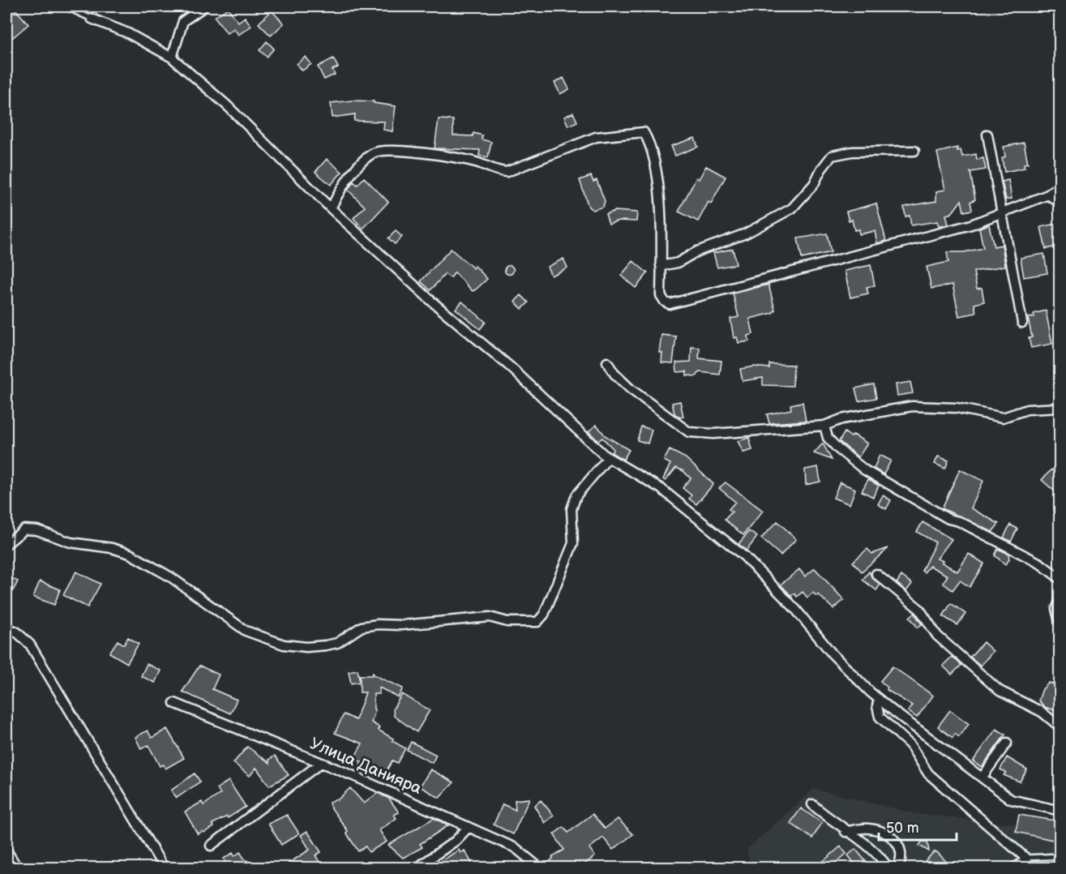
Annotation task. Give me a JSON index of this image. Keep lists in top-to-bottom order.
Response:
{
  "streets": {
    "street": ["Улица Данияра"]
  },
  "scale_bar": "50 m"
}
